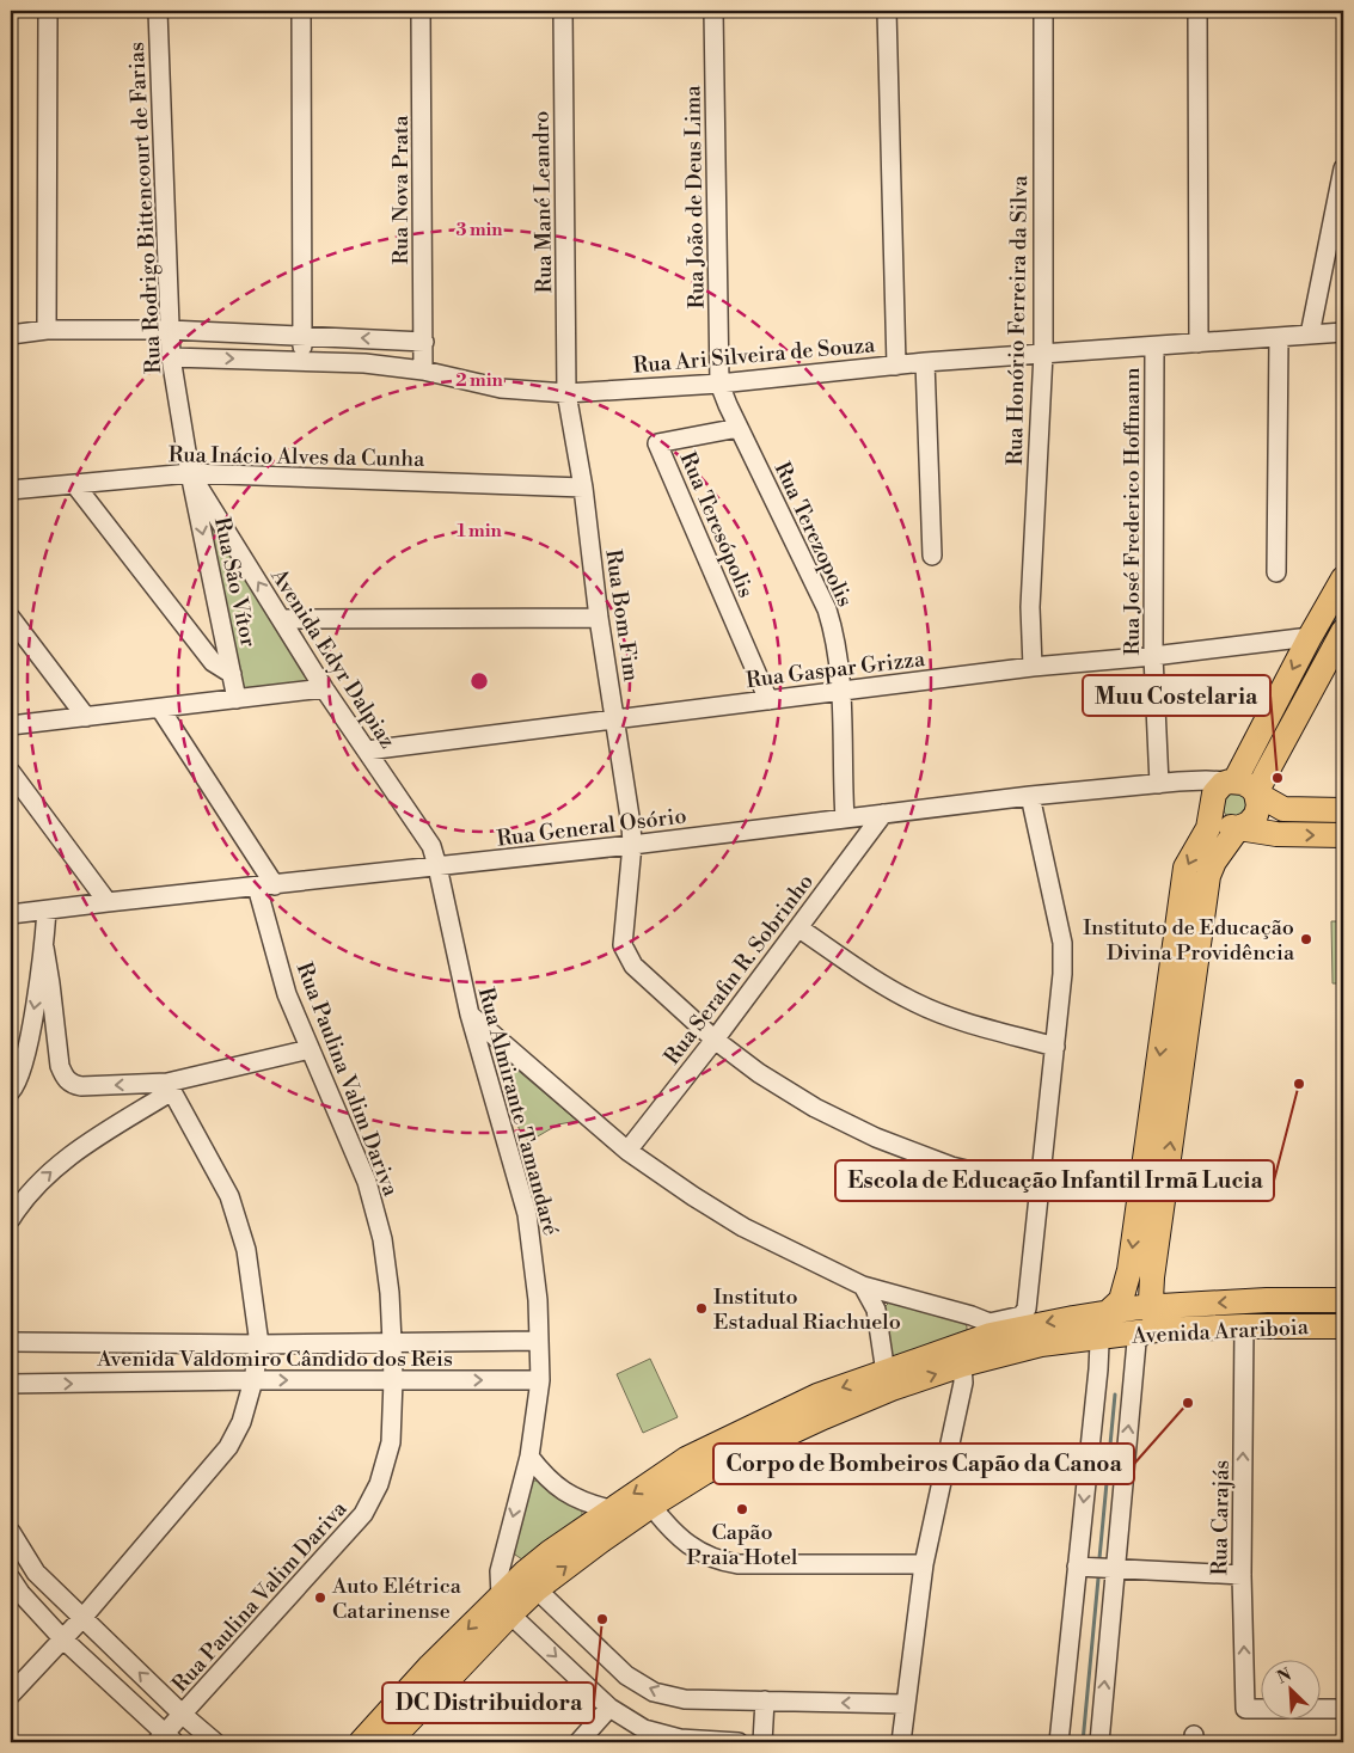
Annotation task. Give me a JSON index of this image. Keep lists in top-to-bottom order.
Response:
{
  "streets": {
    "main road": ["Avenida Arariboia"],
    "street": [
      "Rua Nova Prata",
      "Rua João de Deus Lima",
      "Rua Mané Leandro",
      "Rua Rodrigo Bittencourt de Farias",
      "Rua Honório Ferreira da Silva",
      "Rua Ari Silveira de Souza",
      "Rua Inácio Alves da Cunha",
      "Rua José Frederico Hoffmann",
      "Rua Teresópolis",
      "Rua Terezopolis",
      "Rua São Vítor",
      "Rua Bom Fim",
      "Avenida Edyr Dalpiaz",
      "Rua Gaspar Grizza",
      "Rua General Osório",
      "Rua Serafin R. Sobrinho",
      "Rua Paulina Valim Dariva",
      "Rua Almirante Tamandaré",
      "Avenida Valdomiro Cândido dos Reis",
      "Rua Carajás"
    ]
  },
  "crossings": [
    ["Rua Nova Prata", "Rua Ari Silveira de Souza"],
    ["Rua João de Deus Lima", "Rua Ari Silveira de Souza"],
    ["Rua João de Deus Lima", "Rua Terezopolis"],
    ["Rua Mané Leandro", "Rua Ari Silveira de Souza"],
    ["Rua Mané Leandro", "Rua Bom Fim"],
    ["Rua Rodrigo Bittencourt de Farias", "Rua Ari Silveira de Souza"],
    ["Rua Rodrigo Bittencourt de Farias", "Rua Inácio Alves da Cunha"],
    ["Rua Rodrigo Bittencourt de Farias", "Rua São Vítor"],
    ["Rua Rodrigo Bittencourt de Farias", "Avenida Edyr Dalpiaz"],
    ["Rua Honório Ferreira da Silva", "Rua Ari Silveira de Souza"],
    ["Rua Honório Ferreira da Silva", "Rua Gaspar Grizza"],
    ["Rua Ari Silveira de Souza", "Rua José Frederico Hoffmann"],
    ["Rua Ari Silveira de Souza", "Rua Terezopolis"],
    ["Rua Ari Silveira de Souza", "Rua Bom Fim"],
    ["Rua Inácio Alves da Cunha", "Rua São Vítor"],
    ["Rua Inácio Alves da Cunha", "Rua Bom Fim"],
    ["Rua Inácio Alves da Cunha", "Avenida Edyr Dalpiaz"],
    ["Rua José Frederico Hoffmann", "Rua Gaspar Grizza"],
    ["Rua José Frederico Hoffmann", "Rua General Osório"],
    ["Rua Teresópolis", "Rua Terezopolis"],
    ["Rua Teresópolis", "Rua Gaspar Grizza"],
    ["Rua Terezopolis", "Rua Gaspar Grizza"],
    ["Rua Terezopolis", "Rua General Osório"],
    ["Rua São Vítor", "Avenida Edyr Dalpiaz"],
    ["Rua Bom Fim", "Rua Gaspar Grizza"],
    ["Rua Bom Fim", "Rua General Osório"],
    ["Rua Bom Fim", "Rua Serafin R. Sobrinho"],
    ["Avenida Edyr Dalpiaz", "Rua Gaspar Grizza"],
    ["Avenida Edyr Dalpiaz", "Rua General Osório"],
    ["Avenida Edyr Dalpiaz", "Rua Almirante Tamandaré"],
    ["Rua General Osório", "Rua Serafin R. Sobrinho"],
    ["Rua General Osório", "Rua Paulina Valim Dariva"],
    ["Rua General Osório", "Rua Almirante Tamandaré"],
    ["Rua Paulina Valim Dariva", "Avenida Valdomiro Cândido dos Reis"],
    ["Rua Almirante Tamandaré", "Avenida Arariboia"],
    ["Rua Almirante Tamandaré", "Avenida Valdomiro Cândido dos Reis"],
    ["Avenida Arariboia", "Rua Carajás"]
  ],
  "one_way": ["Rua São Vítor"],
  "places": [
    "Muu Costelaria",
    "Instituto de Educação Divina Providência",
    "Escola de Educação Infantil Irmã Lucia",
    "Instituto Estadual Riachuelo",
    "Corpo de Bombeiros Capão da Canoa",
    "Capão Praia Hotel",
    "Auto Elétrica Catarinense",
    "DC Distribuidora"
  ],
  "north": "top left",
  "rings": ["3 min", "2 min", "1 min"]
}
